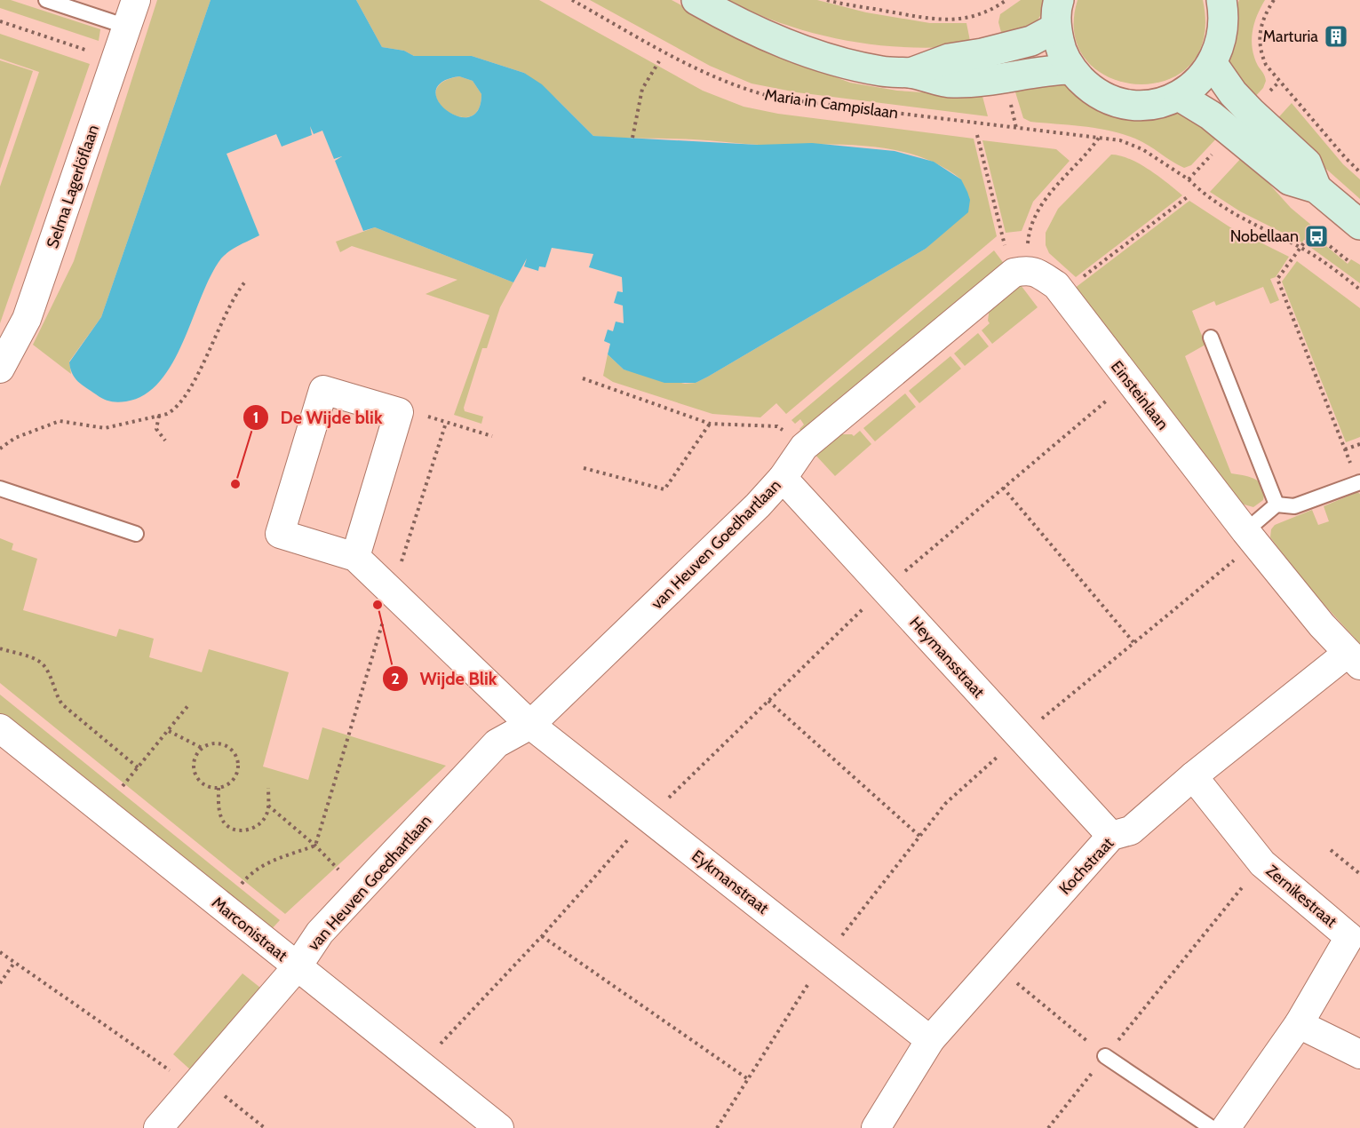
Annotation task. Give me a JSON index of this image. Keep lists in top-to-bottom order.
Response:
{
  "streets": {
    "street": [
      "Selma Lagerlöflaan",
      "Einsteinlaan",
      "van Heuven Goedhartlaan",
      "Heymansstraat",
      "Kochstraat",
      "Eykmanstraat",
      "Zernikestraat",
      "Marconistraat"
    ],
    "path": ["Maria in Campislaan"]
  },
  "crossings": [
    ["Einsteinlaan", "van Heuven Goedhartlaan"],
    ["Einsteinlaan", "Kochstraat"],
    ["van Heuven Goedhartlaan", "Heymansstraat"],
    ["van Heuven Goedhartlaan", "Eykmanstraat"],
    ["van Heuven Goedhartlaan", "Marconistraat"],
    ["Heymansstraat", "Kochstraat"],
    ["Kochstraat", "Eykmanstraat"],
    ["Kochstraat", "Zernikestraat"]
  ],
  "places": {
    "building": ["Marturia"],
    "bus stop": ["Nobellaan"],
    "other": ["De Wijde blik", "Wijde Blik"]
  }
}
